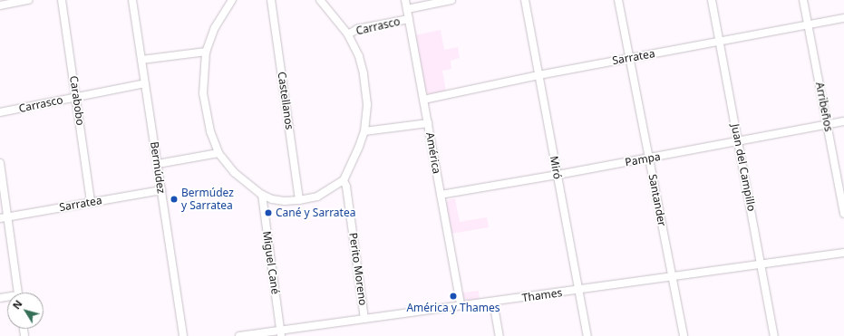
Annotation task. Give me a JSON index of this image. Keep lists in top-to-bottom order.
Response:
{
  "streets": {
    "street": [
      "Carrasco",
      "Sarratea",
      "Carabobo",
      "Castellanos",
      "Arribeños",
      "América",
      "Pampa",
      "Bermúdez",
      "Miró",
      "Juan del Campillo",
      "Santander",
      "Miguel Cané",
      "Perito Moreno",
      "Thames"
    ]
  },
  "crossings": [
    ["Carrasco", "Carabobo"],
    ["Carrasco", "América"],
    ["Carrasco", "Bermúdez"],
    ["Sarratea", "Carabobo"],
    ["Sarratea", "Arribeños"],
    ["Sarratea", "América"],
    ["Sarratea", "Bermúdez"],
    ["Sarratea", "Miró"],
    ["Sarratea", "Juan del Campillo"],
    ["Sarratea", "Santander"],
    ["Arribeños", "Pampa"],
    ["América", "Pampa"],
    ["América", "Thames"],
    ["Pampa", "Miró"],
    ["Pampa", "Juan del Campillo"],
    ["Pampa", "Santander"],
    ["Miró", "Thames"],
    ["Juan del Campillo", "Thames"],
    ["Santander", "Thames"],
    ["Miguel Cané", "Thames"],
    ["Perito Moreno", "Thames"]
  ],
  "places": ["Bermúdez y Sarratea", "Cané y Sarratea", "América y Thames"],
  "north": "top left"
}
